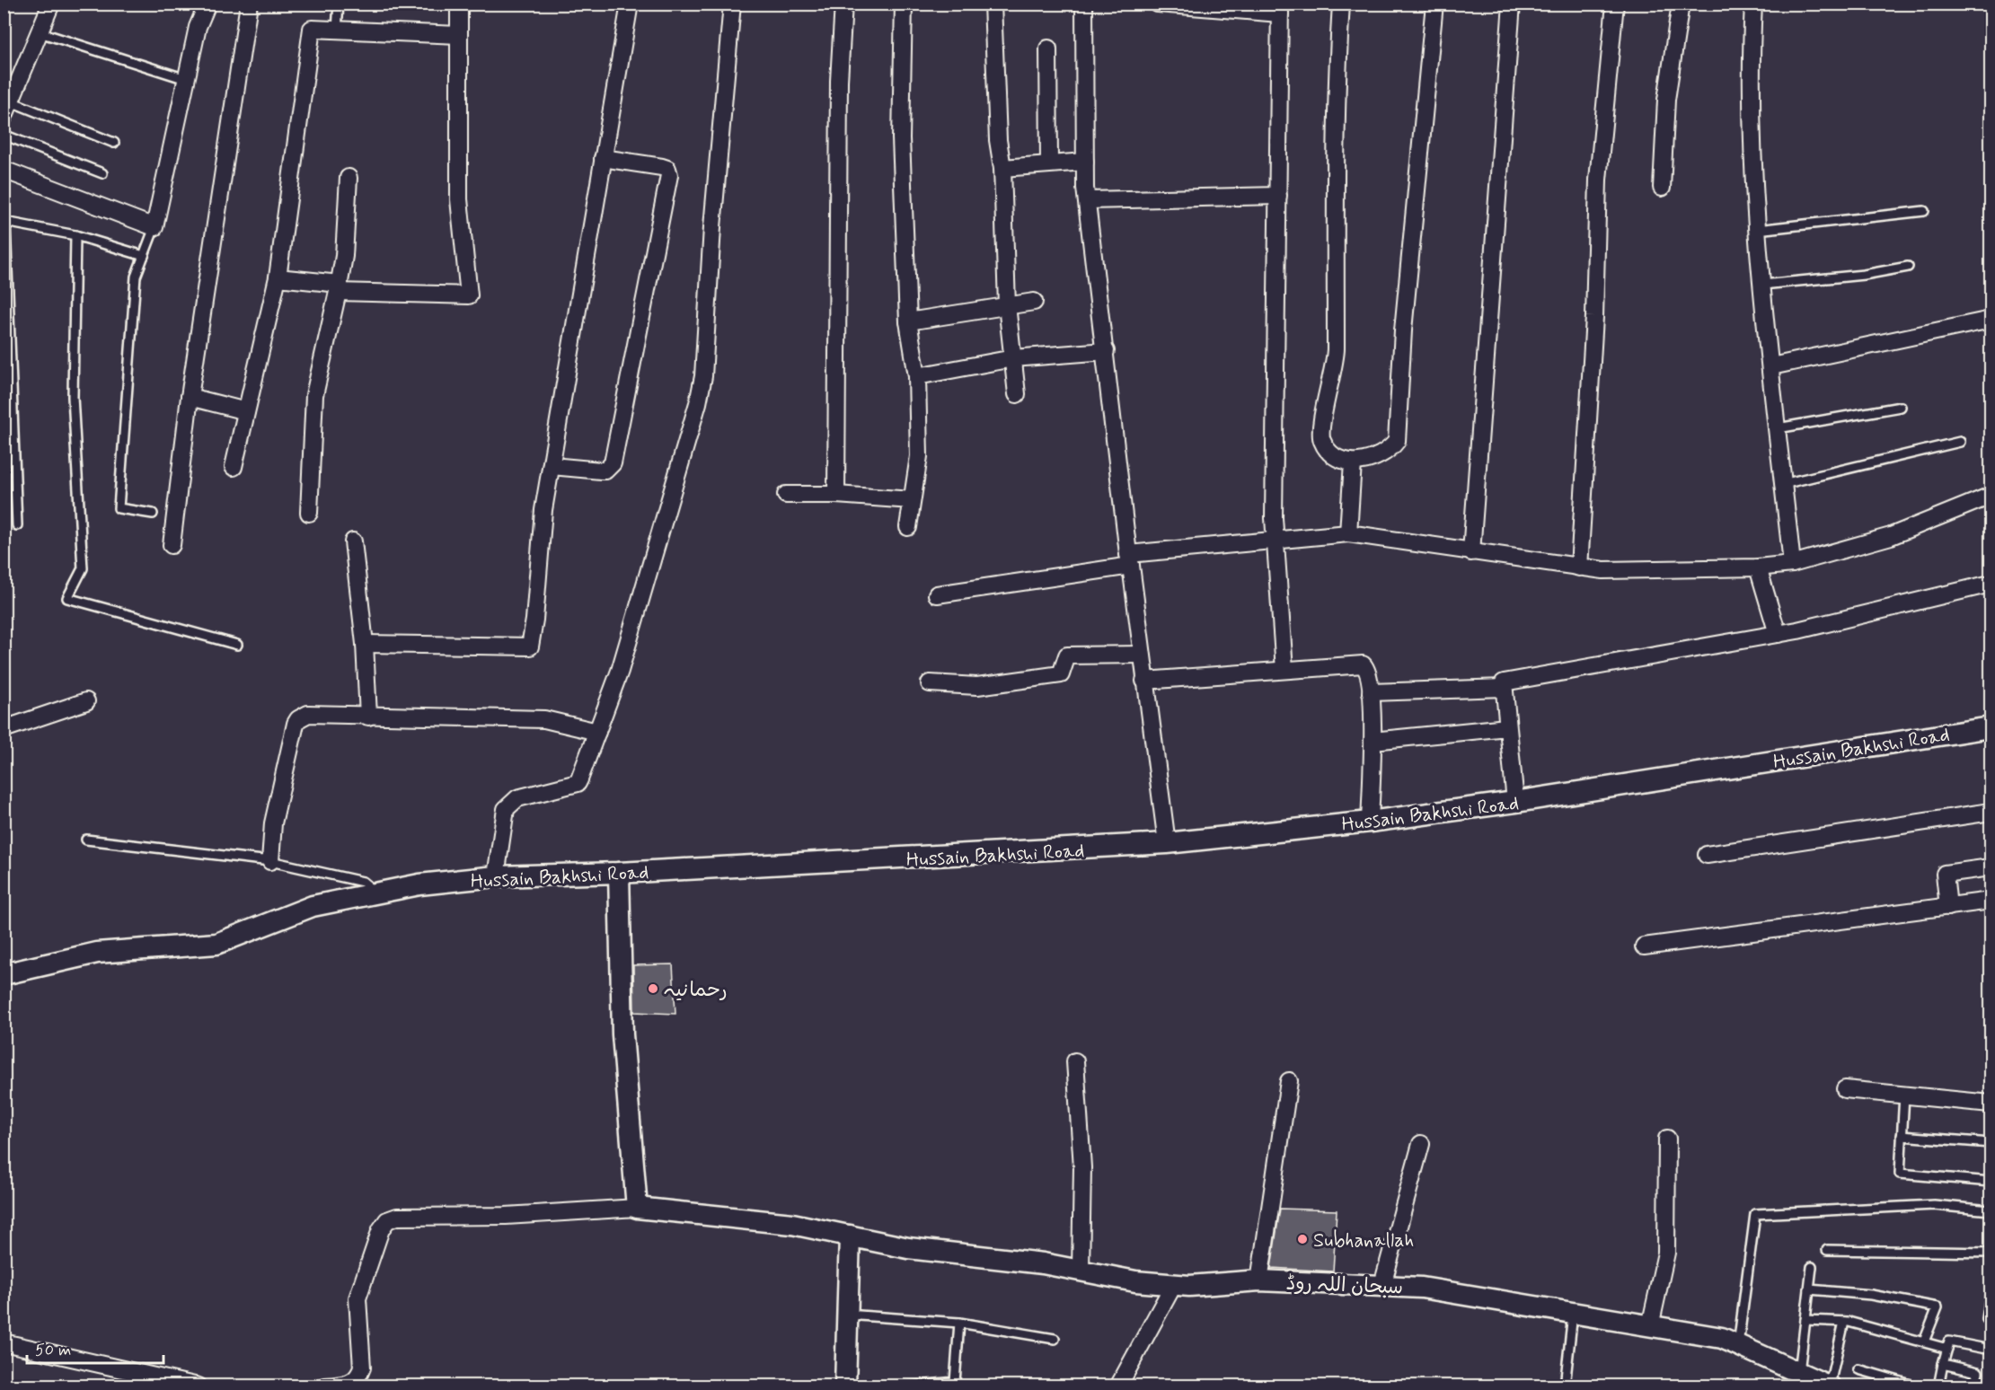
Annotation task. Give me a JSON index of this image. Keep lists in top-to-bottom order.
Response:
{
  "streets": {
    "street": ["Hussain Bakhshi Road", "سبحان اللہ روڈ"]
  },
  "places": ["رحمانیہ", "Subhanallah"],
  "scale_bar": "50 m"
}
